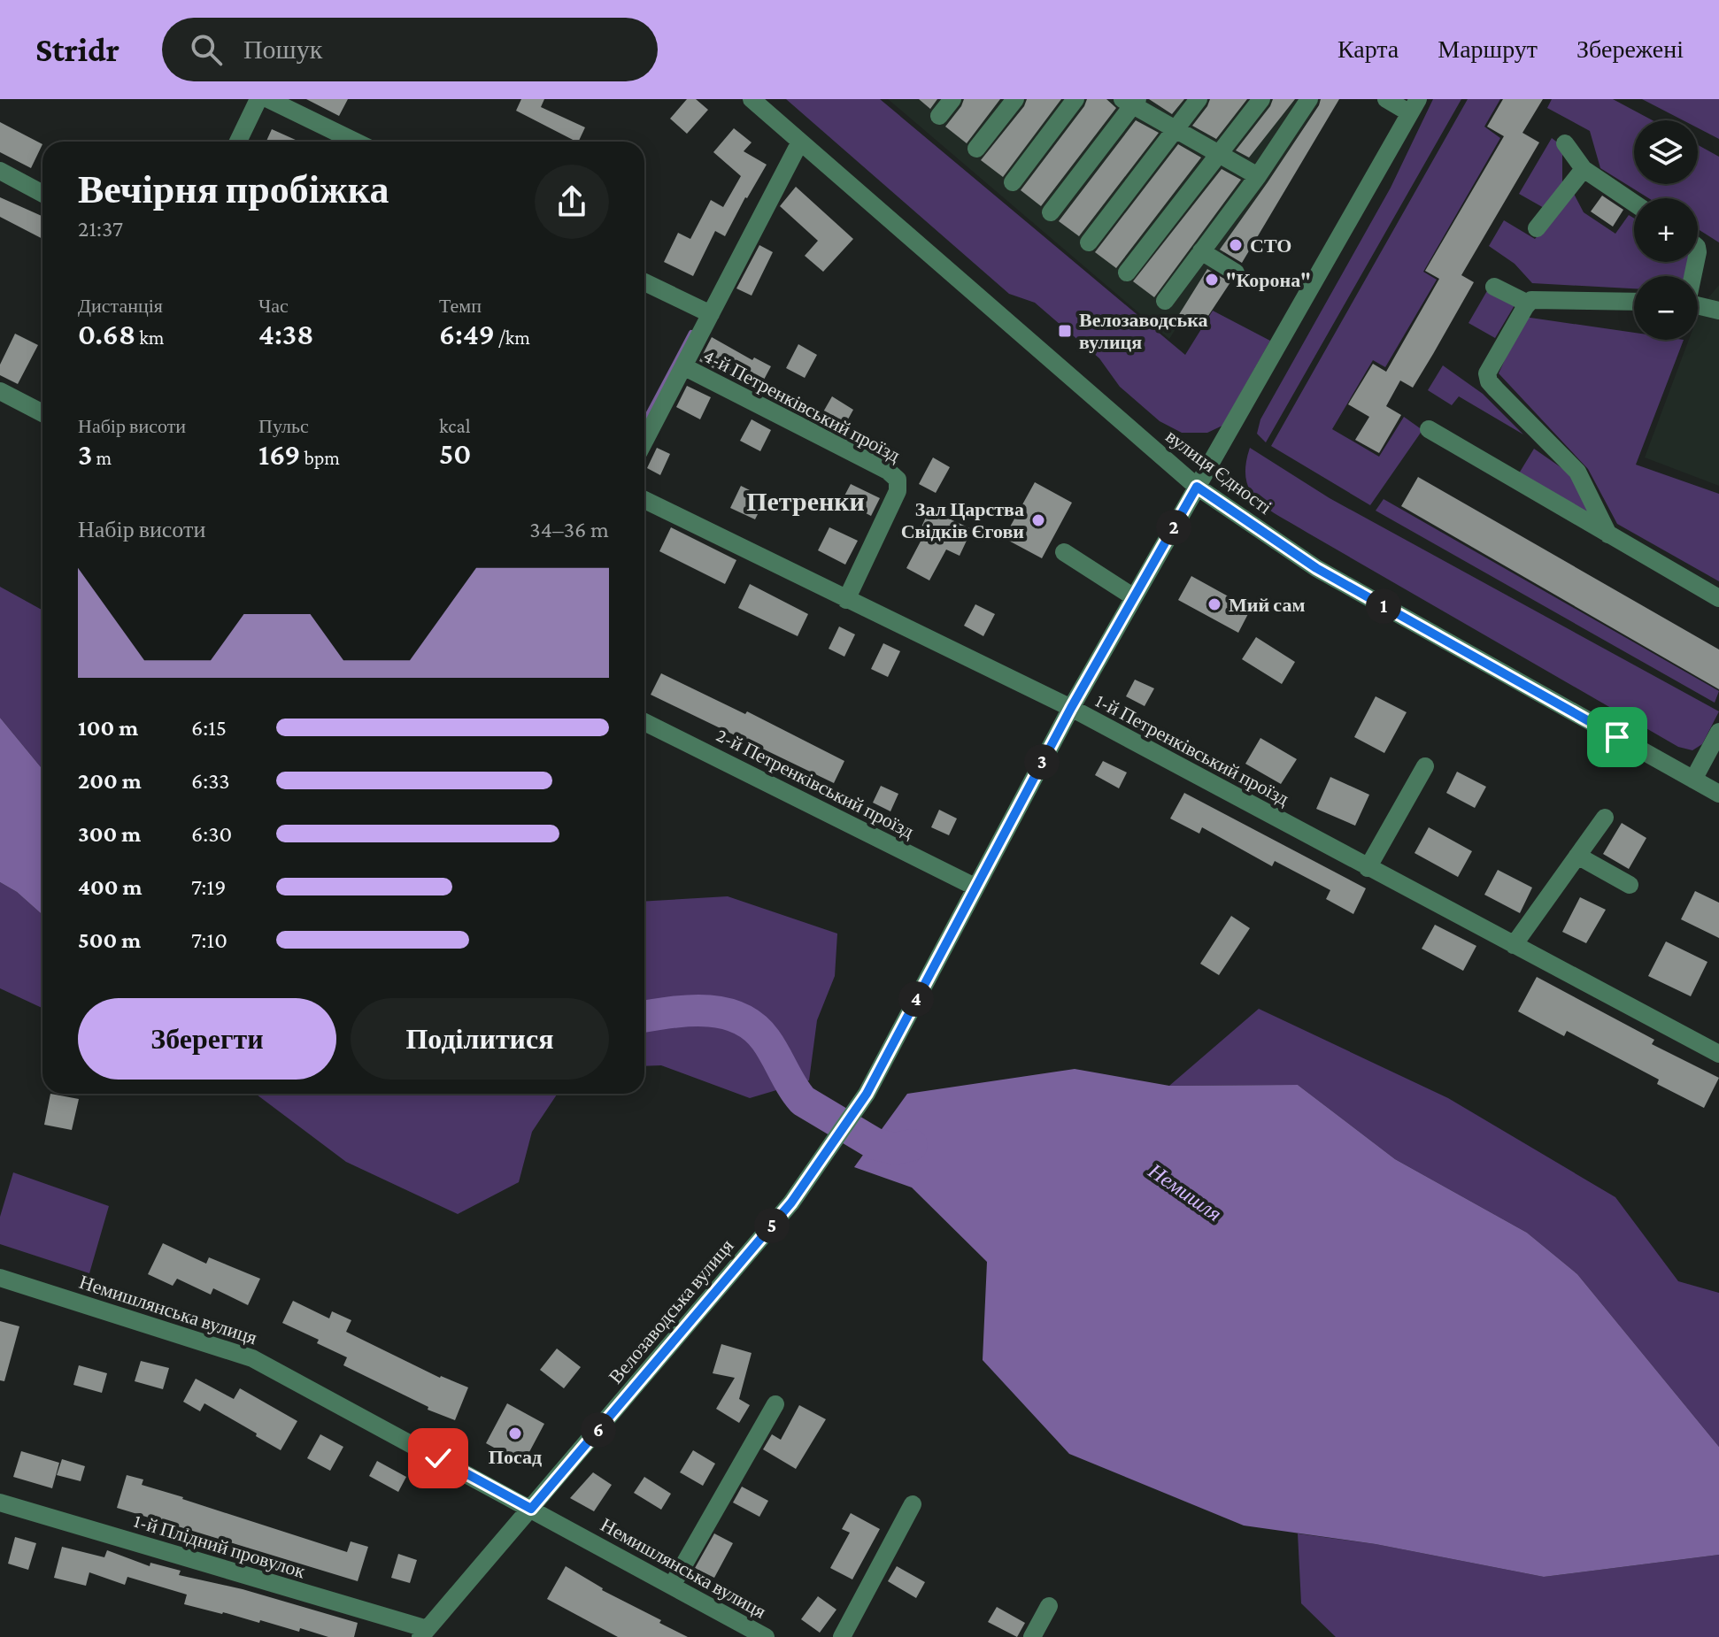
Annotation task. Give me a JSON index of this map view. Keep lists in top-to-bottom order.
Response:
{
  "streets": {
    "street": [
      "4-й Петренківський проїзд",
      "вулиця Єдності",
      "1-й Петренківський проїзд",
      "2-й Петренківський проїзд",
      "Немишлянська вулиця",
      "Велозаводська вулиця",
      "1-й Плідний провулок"
    ]
  },
  "crossings": [
    ["4-й Петренківський проїзд", "1-й Петренківський проїзд"],
    ["вулиця Єдності", "Велозаводська вулиця"],
    ["1-й Петренківський проїзд", "Велозаводська вулиця"],
    ["2-й Петренківський проїзд", "Велозаводська вулиця"],
    ["Немишлянська вулиця", "Велозаводська вулиця"],
    ["Велозаводська вулиця", "1-й Плідний провулок"]
  ],
  "districts": ["Петренки"],
  "water": ["Немишля"],
  "places": {
    "other": [
      "СТО",
      "\"Корона\"",
      "Зал Царства Свідків Єгови",
      "Мий сам",
      "Посад"
    ],
    "transit": ["Велозаводська вулиця"]
  },
  "page": {
    "header": "Stridr",
    "search": "Пошук",
    "nav": ["Карта", "Маршрут", "Збережені"],
    "map_buttons": ["+", "−"],
    "heading": ["Вечірня пробіжка", "21:37"],
    "stats": [
      ["Дистанція", "0.68 km"],
      ["Час", "4:38"],
      ["Темп", "6:49 /km"],
      ["Набір висоти", "3 m"],
      ["Пульс", "169 bpm"],
      ["kcal", "50"]
    ],
    "chart": ["Набір висоти", "34–36 m"],
    "pins": [
      "2",
      "1",
      "3",
      "4",
      "5",
      "6"
    ],
    "list": [
      {
        "name": "100 m",
        "note": "6:15"
      },
      {
        "name": "200 m",
        "note": "6:33"
      },
      {
        "name": "300 m",
        "note": "6:30"
      },
      {
        "name": "400 m",
        "note": "7:19"
      },
      {
        "name": "500 m",
        "note": "7:10"
      }
    ],
    "buttons": ["Зберегти", "Поділитися"]
  }
}
